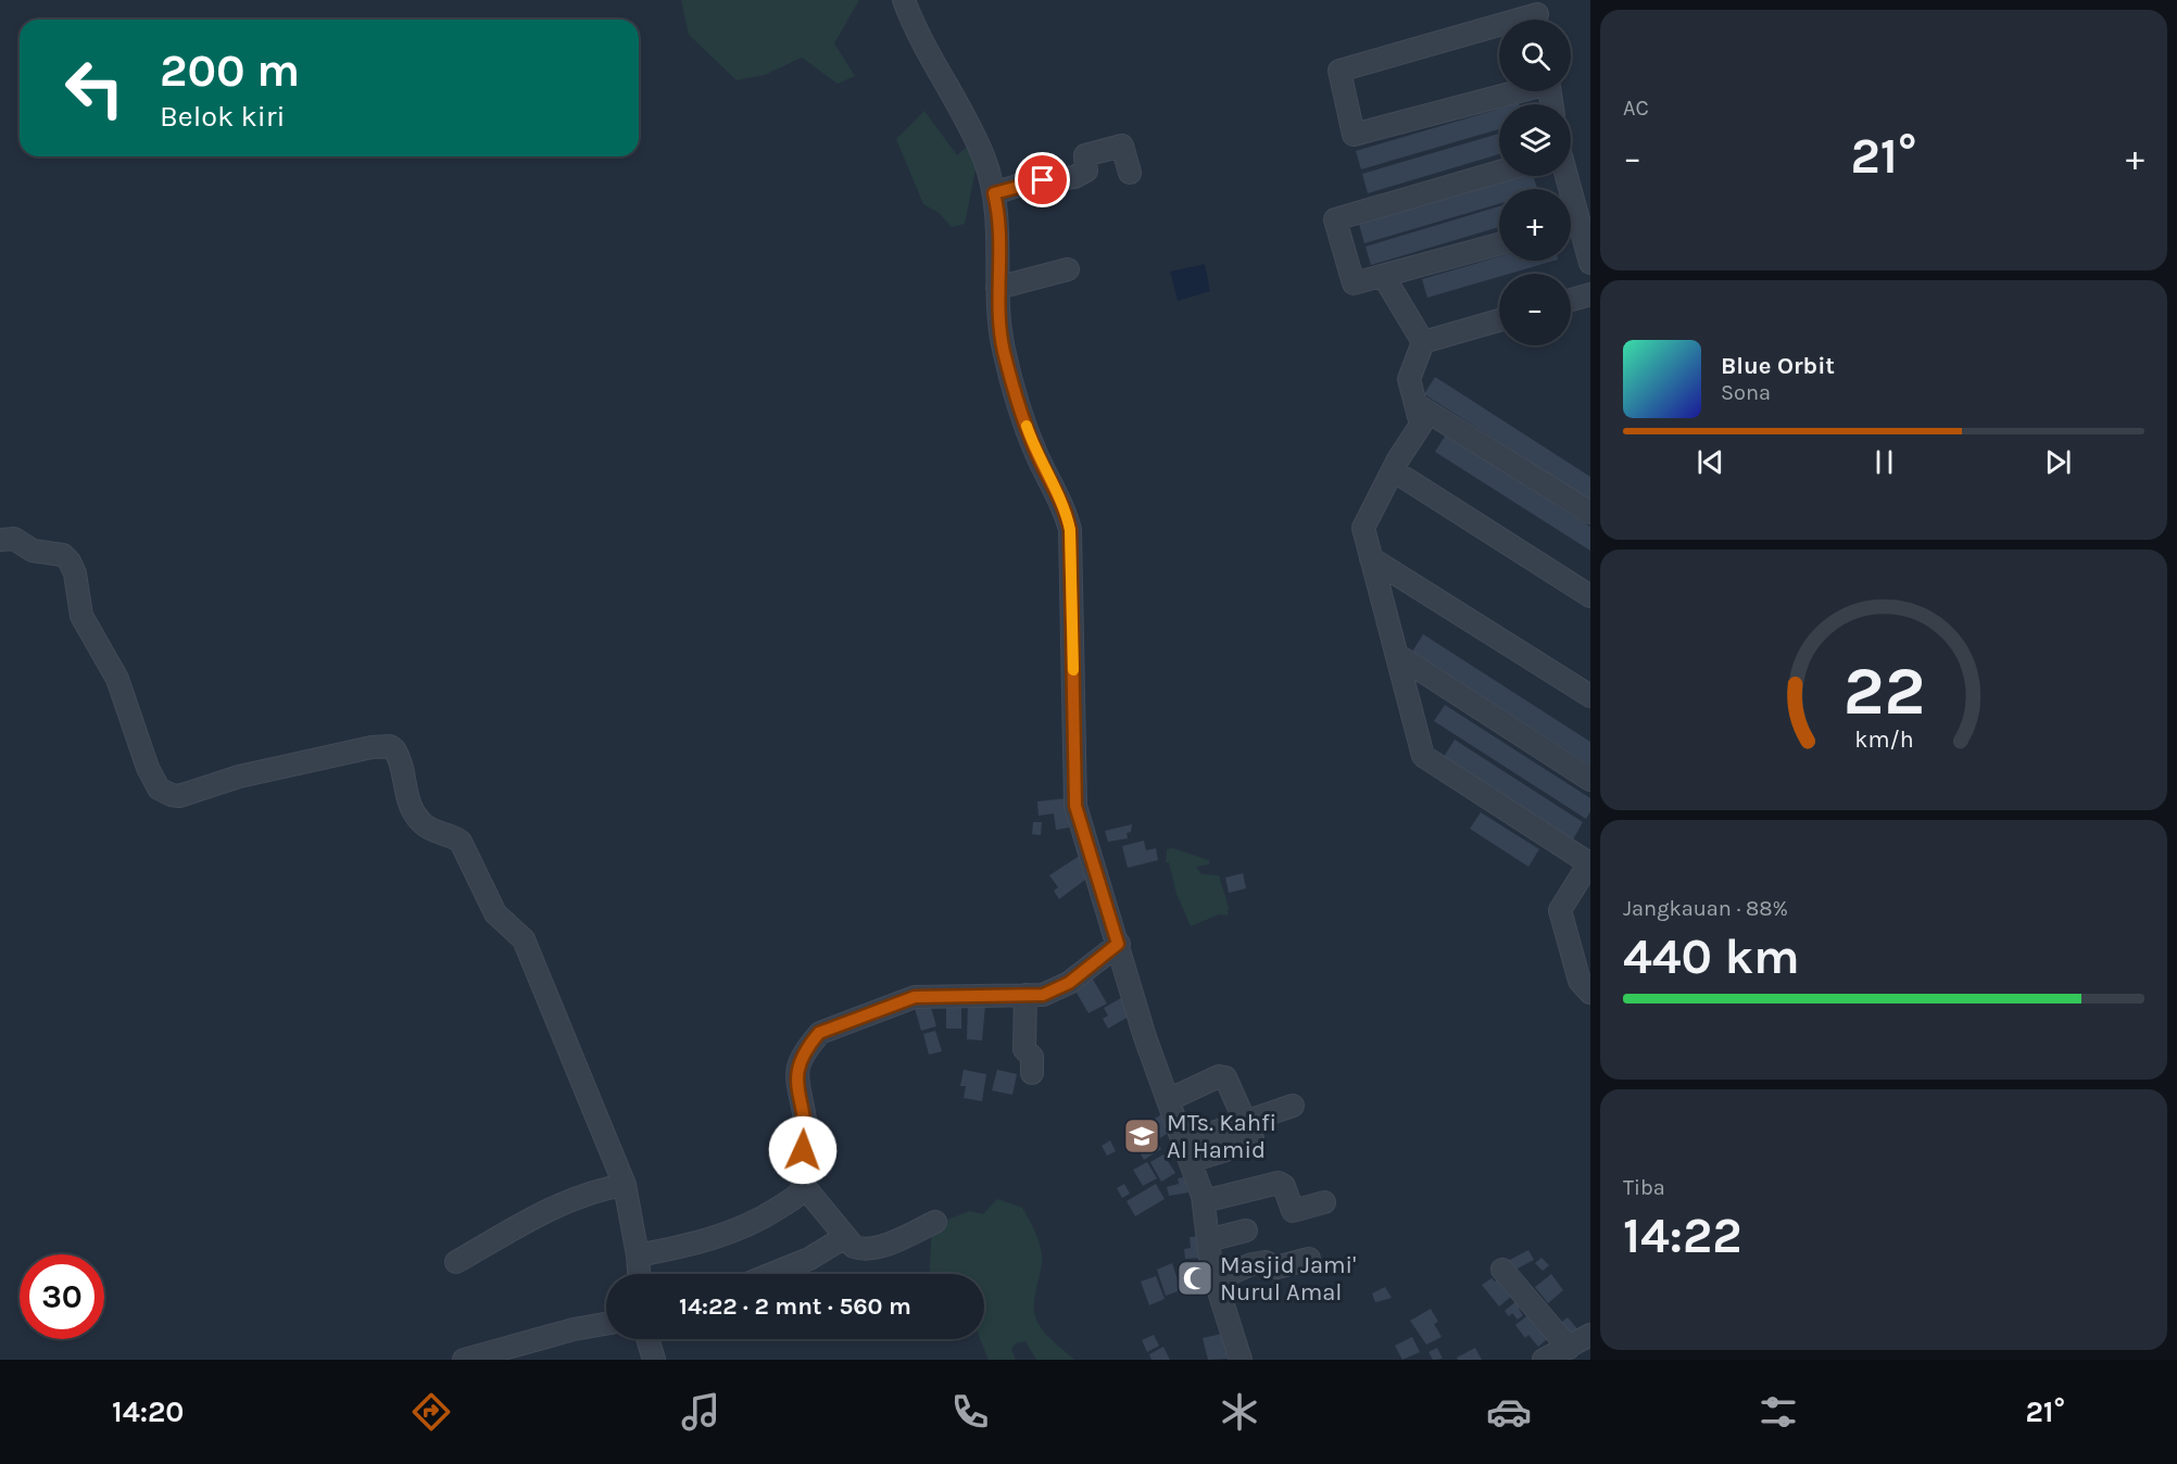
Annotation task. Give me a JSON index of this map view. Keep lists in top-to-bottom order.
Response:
{
  "places": {
    "school or university": ["MTs. Kahfi Al Hamid"],
    "mosque": ["Masjid Jami' Nurul Amal"]
  },
  "page": {
    "tile": [
      "AC",
      ["Jangkauan · 88%", "440 km"],
      ["Tiba", "14:22"]
    ],
    "map_buttons": ["+", "−"],
    "turn": ["200 m", "Belok kiri"],
    "heat": ["−", "21°", "+"],
    "song": ["Blue Orbit", "Sona"],
    "limit": "30",
    "trip": "14:22 · 2 mnt · 560 m",
    "tabs": ["14:20", "21°"],
    "gauge": ["22", "km/h"]
  }
}
